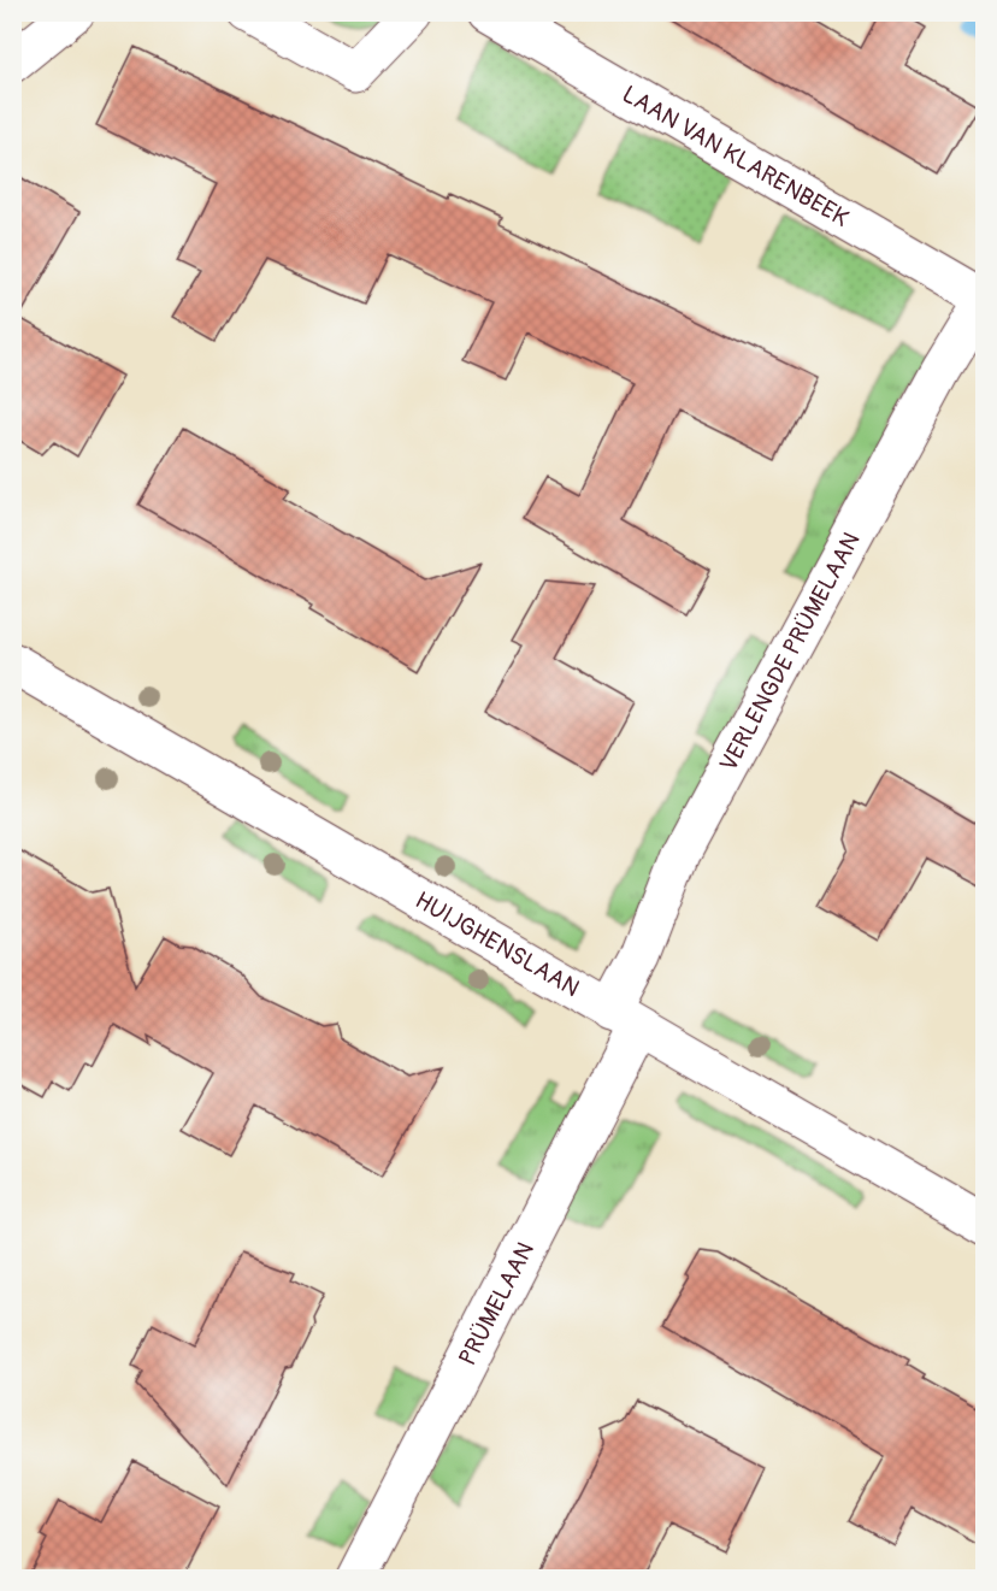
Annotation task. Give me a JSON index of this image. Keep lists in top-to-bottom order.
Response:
{
  "streets": {
    "street": [
      "LAAN VAN KLARENBEEK",
      "VERLENGDE PRÜMELAAN",
      "HUIJGHENSLAAN",
      "PRÜMELAAN"
    ]
  },
  "crossings": [
    ["LAAN VAN KLARENBEEK", "VERLENGDE PRÜMELAAN"],
    ["VERLENGDE PRÜMELAAN", "HUIJGHENSLAAN"],
    ["VERLENGDE PRÜMELAAN", "PRÜMELAAN"],
    ["HUIJGHENSLAAN", "PRÜMELAAN"]
  ]
}
